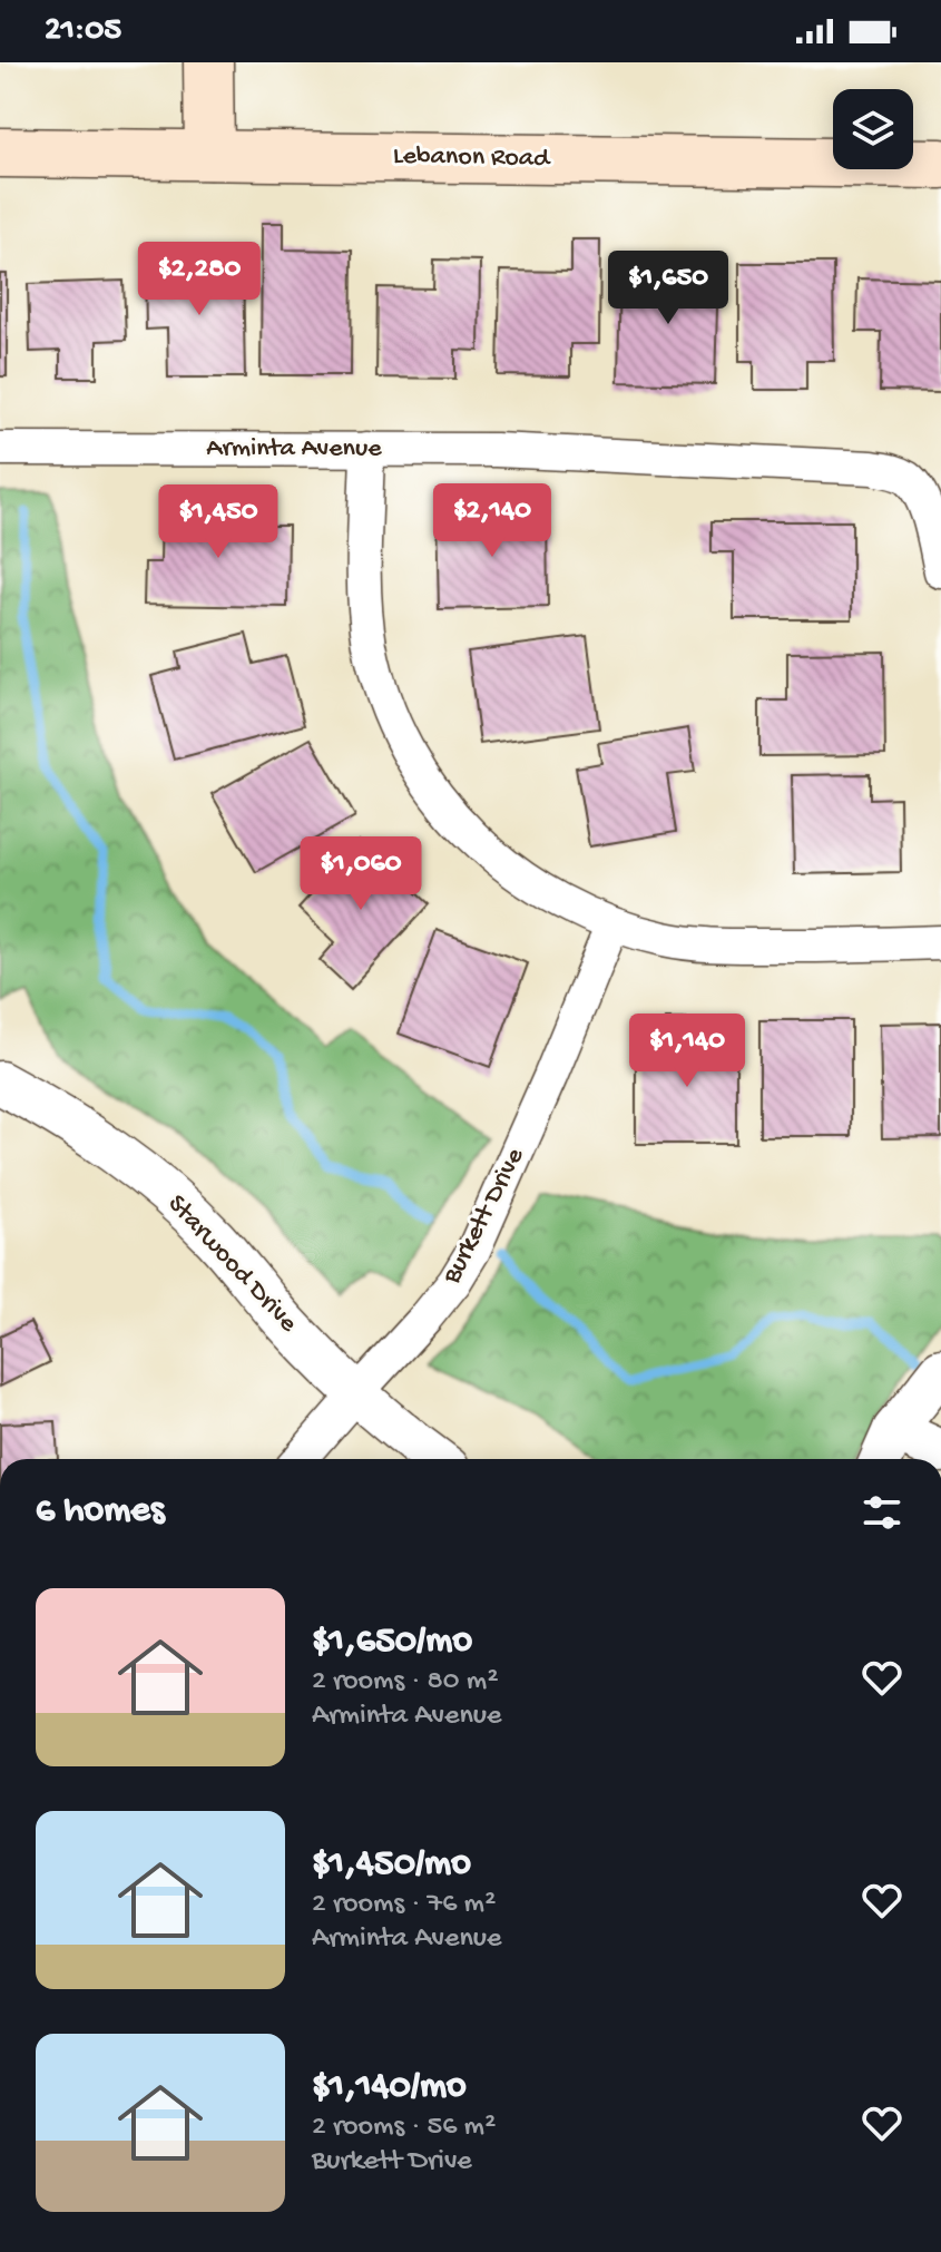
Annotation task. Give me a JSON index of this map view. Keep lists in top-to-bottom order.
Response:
{
  "streets": {
    "main road": ["Lebanon Road"],
    "street": ["Arminta Avenue", "Burkett Drive", "Starwood Drive"]
  },
  "crossings": [
    ["Burkett Drive", "Starwood Drive"]
  ],
  "page": {
    "status": "21:05",
    "price": [
      "$2,280",
      "$1,650",
      "$2,140",
      "$1,450",
      "$1,060",
      "$1,140"
    ],
    "heading": "6 homes",
    "list": [
      {
        "name": "$1,650/mo",
        "note": "2 rooms · 80 m² · Arminta Avenue"
      },
      {
        "name": "$1,450/mo",
        "note": "2 rooms · 76 m² · Arminta Avenue"
      },
      {
        "name": "$1,140/mo",
        "note": "2 rooms · 56 m² · Burkett Drive"
      }
    ]
  }
}
